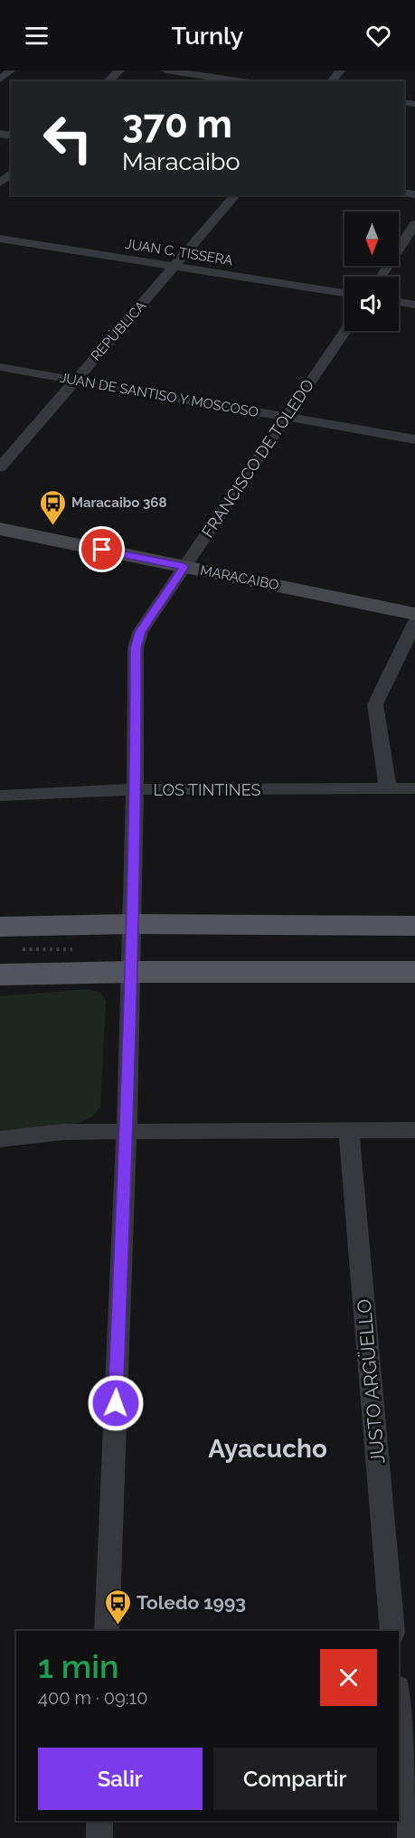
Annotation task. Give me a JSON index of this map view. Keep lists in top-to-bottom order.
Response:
{
  "streets": {
    "main road": ["MARACAIBO"],
    "street": [
      "JUAN C. TISSERA",
      "REPÚBLICA",
      "JUAN DE SANTISO Y MOSCOSO",
      "FRANCISCO DE TOLEDO",
      "LOS TINTINES",
      "JUSTO ARGÜELLO"
    ]
  },
  "crossings": [
    ["JUAN C. TISSERA", "REPÚBLICA"],
    ["REPÚBLICA", "JUAN DE SANTISO Y MOSCOSO"],
    ["JUAN DE SANTISO Y MOSCOSO", "FRANCISCO DE TOLEDO"],
    ["FRANCISCO DE TOLEDO", "MARACAIBO"],
    ["FRANCISCO DE TOLEDO", "LOS TINTINES"]
  ],
  "districts": ["Ayacucho"],
  "places": {
    "bus stop": ["Maracaibo 368", "Toledo 1993"]
  },
  "north": "bottom",
  "page": {
    "header": "Turnly",
    "turn": ["370 m", "Maracaibo"],
    "heading": ["1 min", "400 m · 09:10"],
    "buttons": ["Salir", "Compartir"]
  }
}
